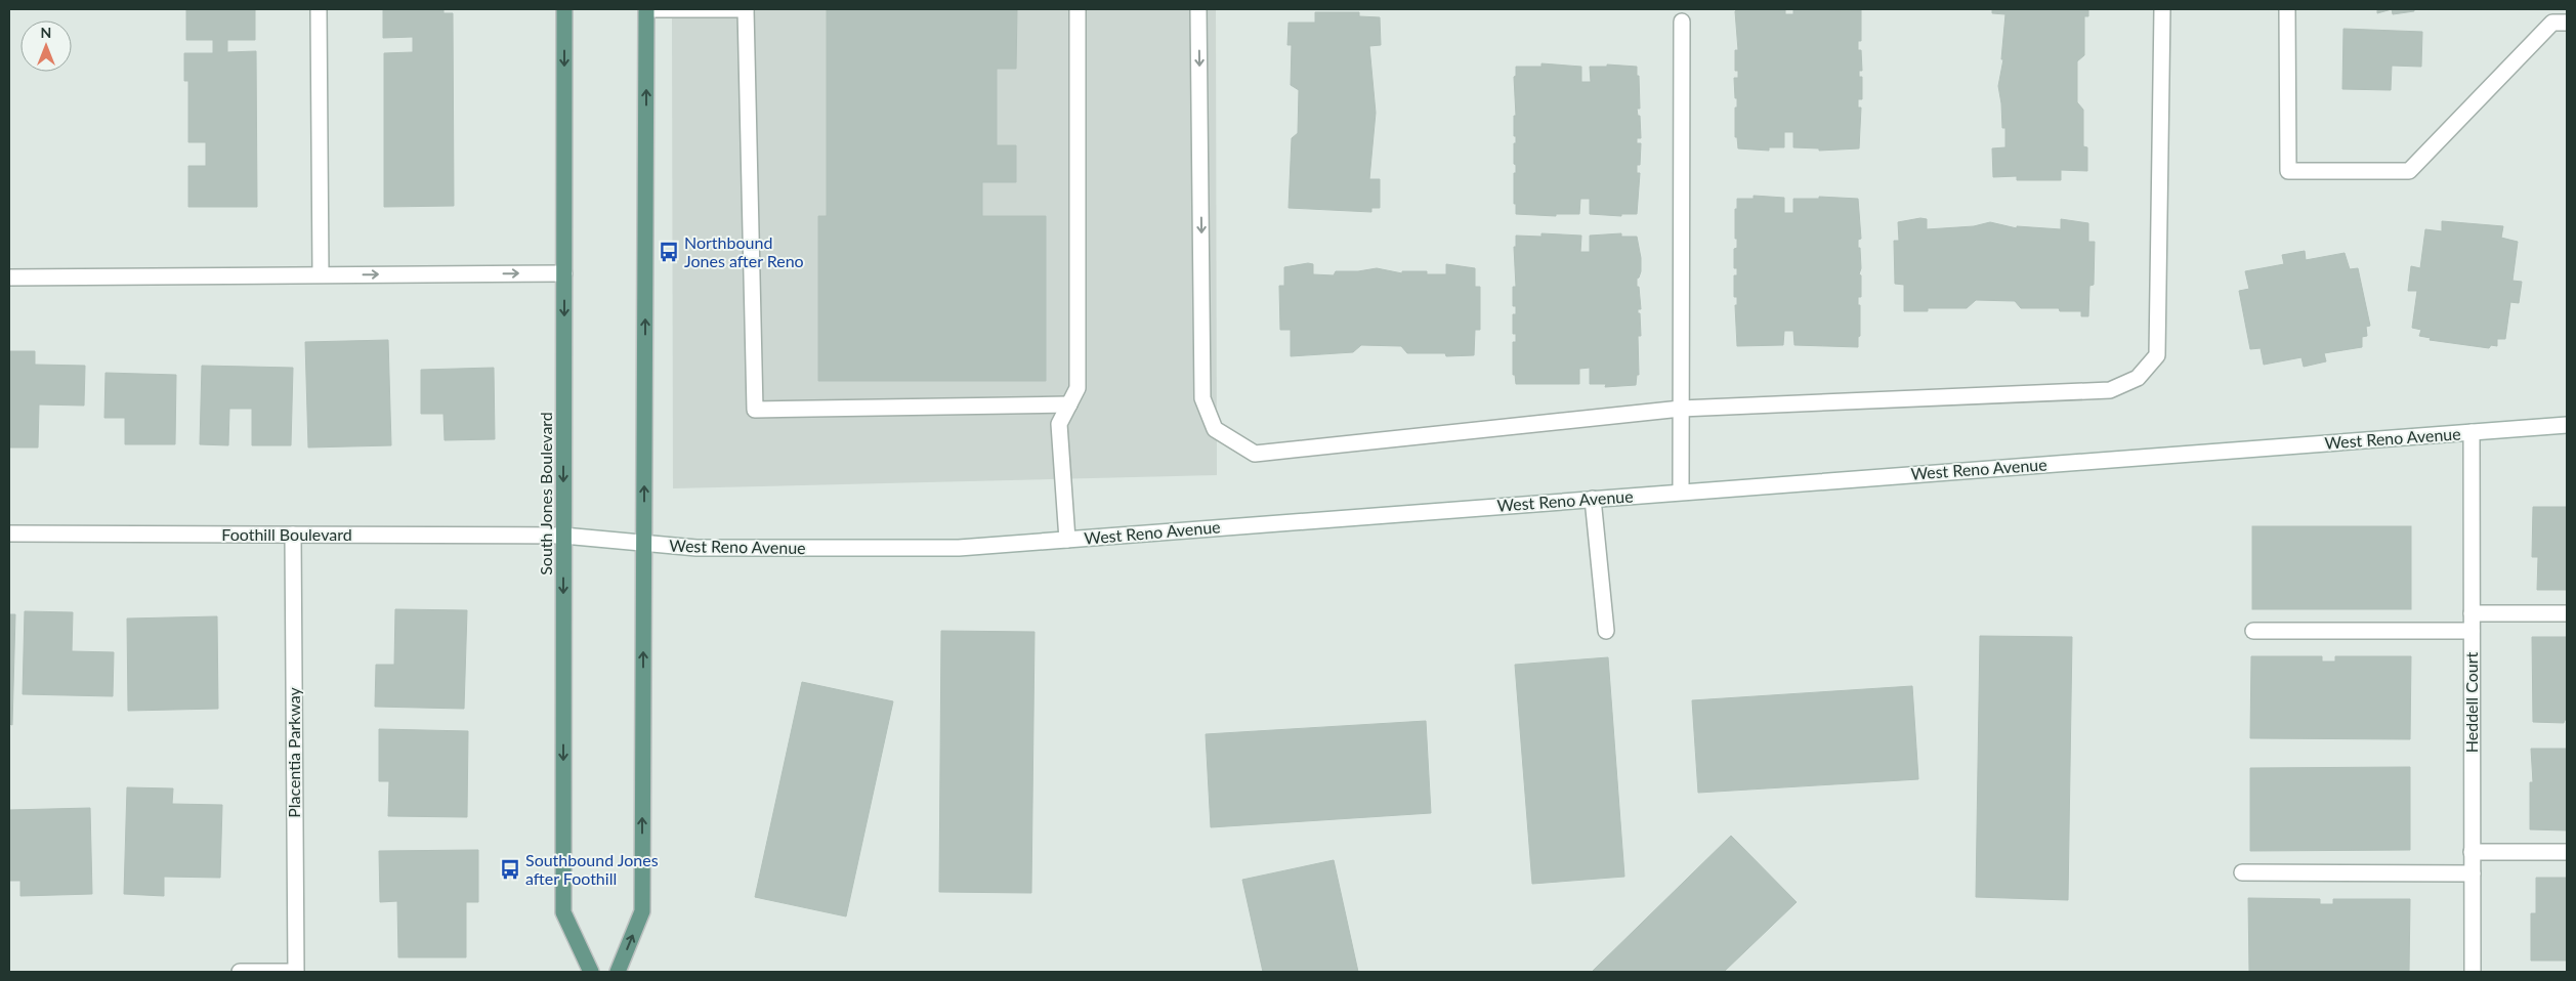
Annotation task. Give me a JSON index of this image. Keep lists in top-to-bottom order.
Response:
{
  "streets": {
    "main road": ["South Jones Boulevard"],
    "street": [
      "West Reno Avenue",
      "Foothill Boulevard",
      "Heddell Court",
      "Placentia Parkway"
    ]
  },
  "crossings": [
    ["West Reno Avenue", "South Jones Boulevard"],
    ["West Reno Avenue", "Foothill Boulevard"],
    ["West Reno Avenue", "Heddell Court"],
    ["South Jones Boulevard", "Foothill Boulevard"],
    ["Foothill Boulevard", "Placentia Parkway"]
  ],
  "places": {
    "bus stop": ["Northbound Jones after Reno", "Southbound Jones after Foothill"]
  },
  "north": "top"
}
